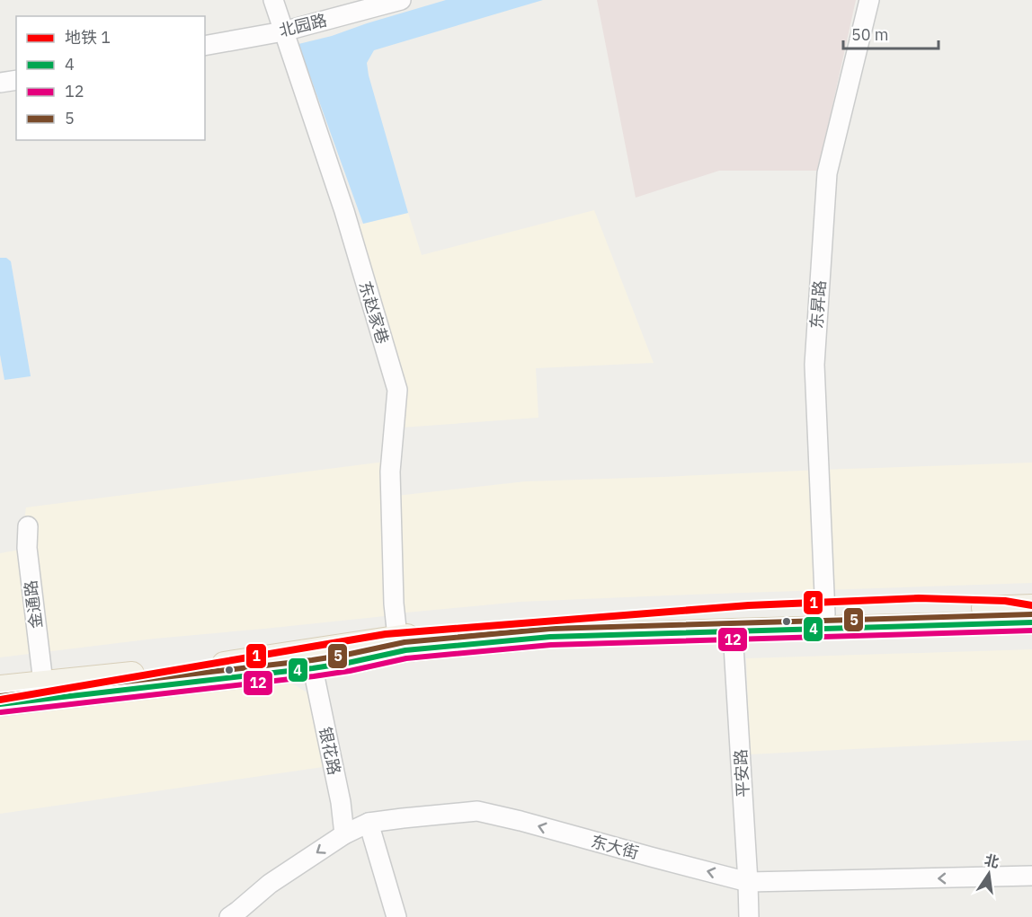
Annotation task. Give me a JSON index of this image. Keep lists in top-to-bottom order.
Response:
{
  "streets": {
    "street": [
      "北园路",
      "东昇路",
      "东赵家巷",
      "金通路",
      "银花路",
      "平安路",
      "东大街"
    ]
  },
  "crossings": [
    ["北园路", "东赵家巷"],
    ["银花路", "东大街"],
    ["平安路", "东大街"]
  ],
  "one_way": ["东大街"],
  "lines": [
    "metro line 1",
    "transit line 5",
    "transit line 4",
    "transit line 12"
  ],
  "legend": [
    "地铁 1",
    "4",
    "12",
    "5"
  ],
  "scale_bar": "50 m",
  "north": "top"
}
